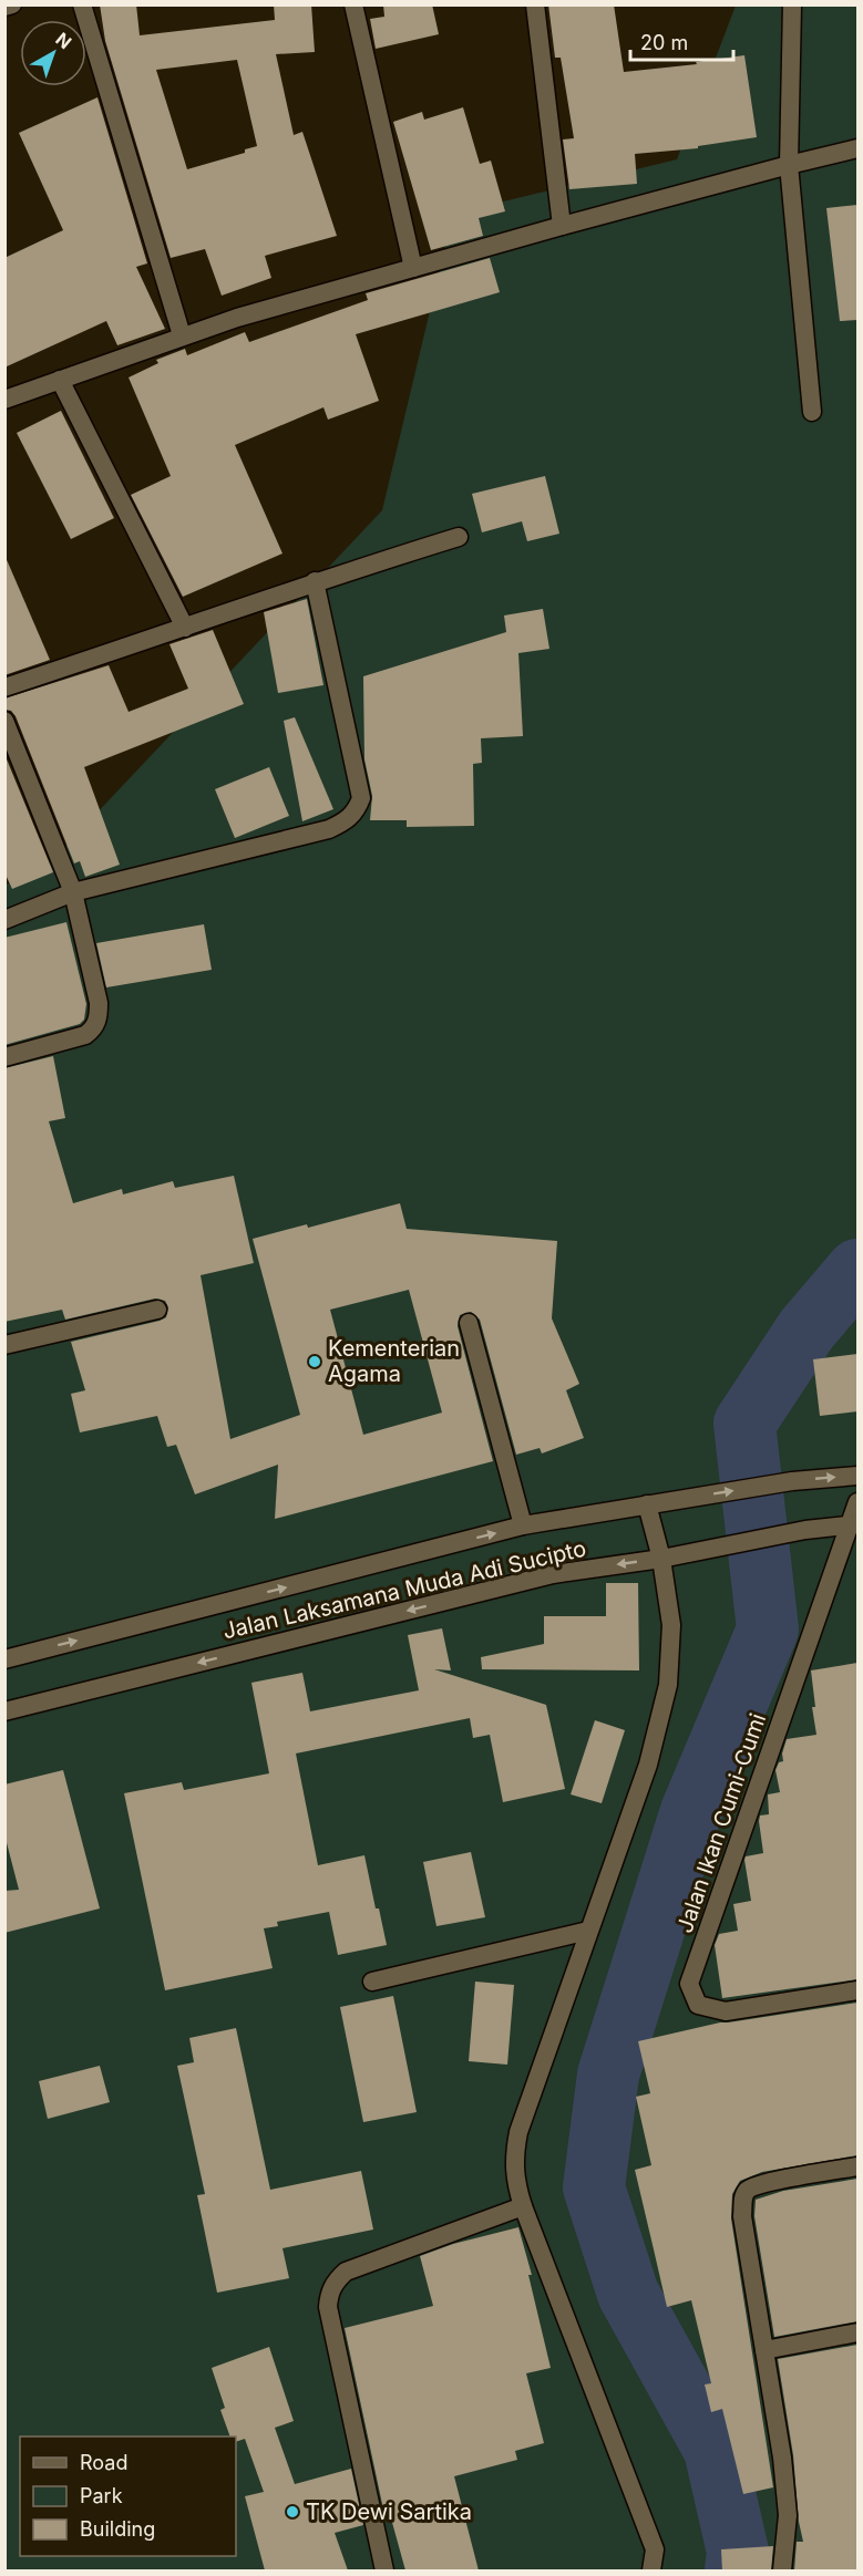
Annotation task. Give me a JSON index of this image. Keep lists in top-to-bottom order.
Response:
{
  "streets": {
    "street": ["Jalan Laksamana Muda Adi Sucipto", "Jalan Ikan Cumi-Cumi"]
  },
  "crossings": [
    ["Jalan Laksamana Muda Adi Sucipto", "Jalan Ikan Cumi-Cumi"]
  ],
  "places": ["Kementerian Agama", "TK Dewi Sartika"],
  "legend": ["Road", "Park", "Building"],
  "scale_bar": "20 m",
  "north": "top right"
}
